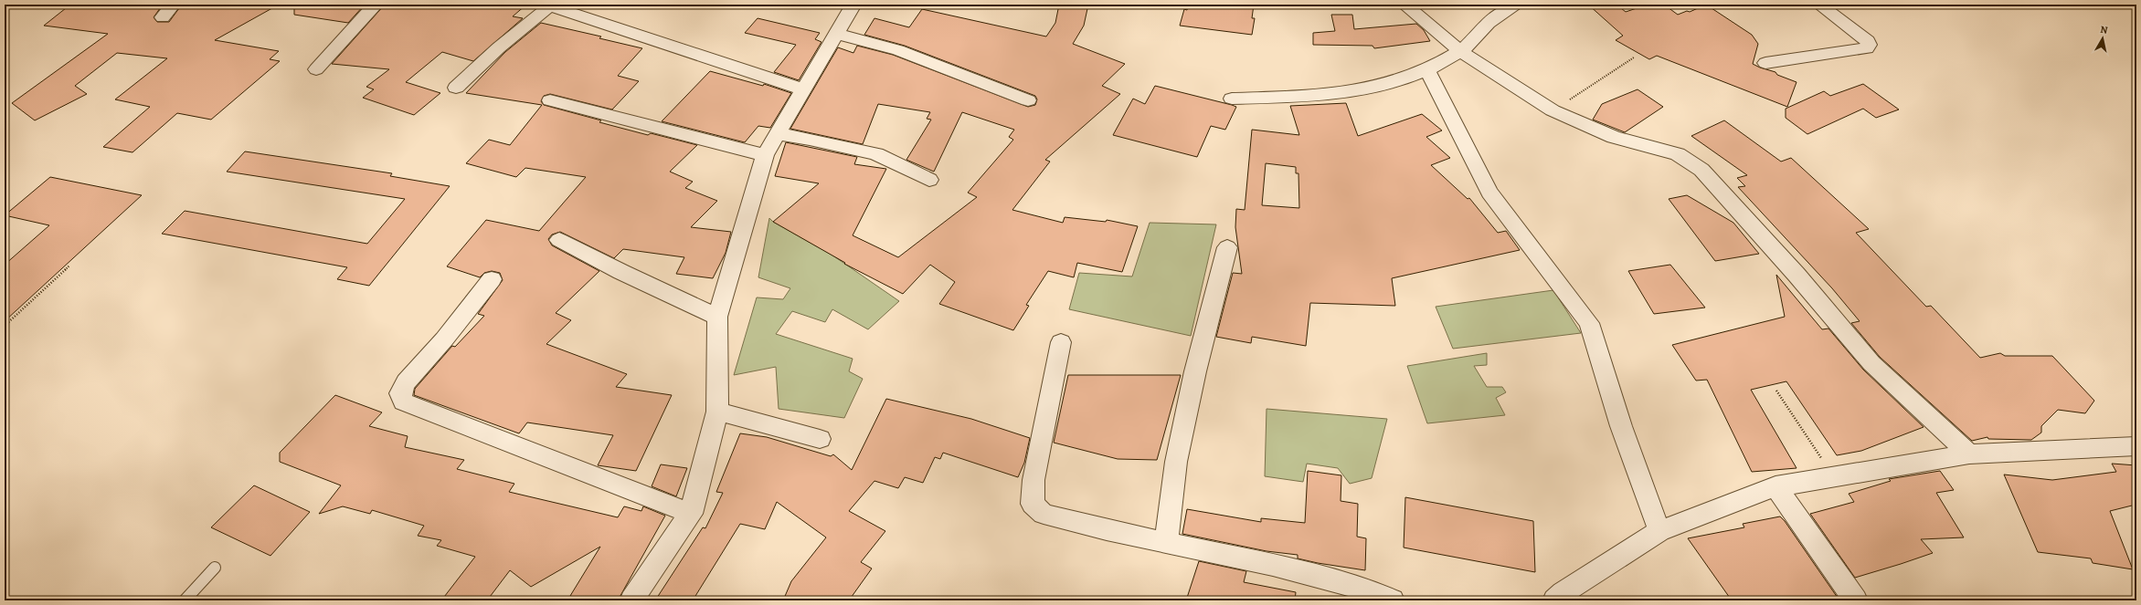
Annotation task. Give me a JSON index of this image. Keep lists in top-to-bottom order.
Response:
{
  "north": "top"
}
